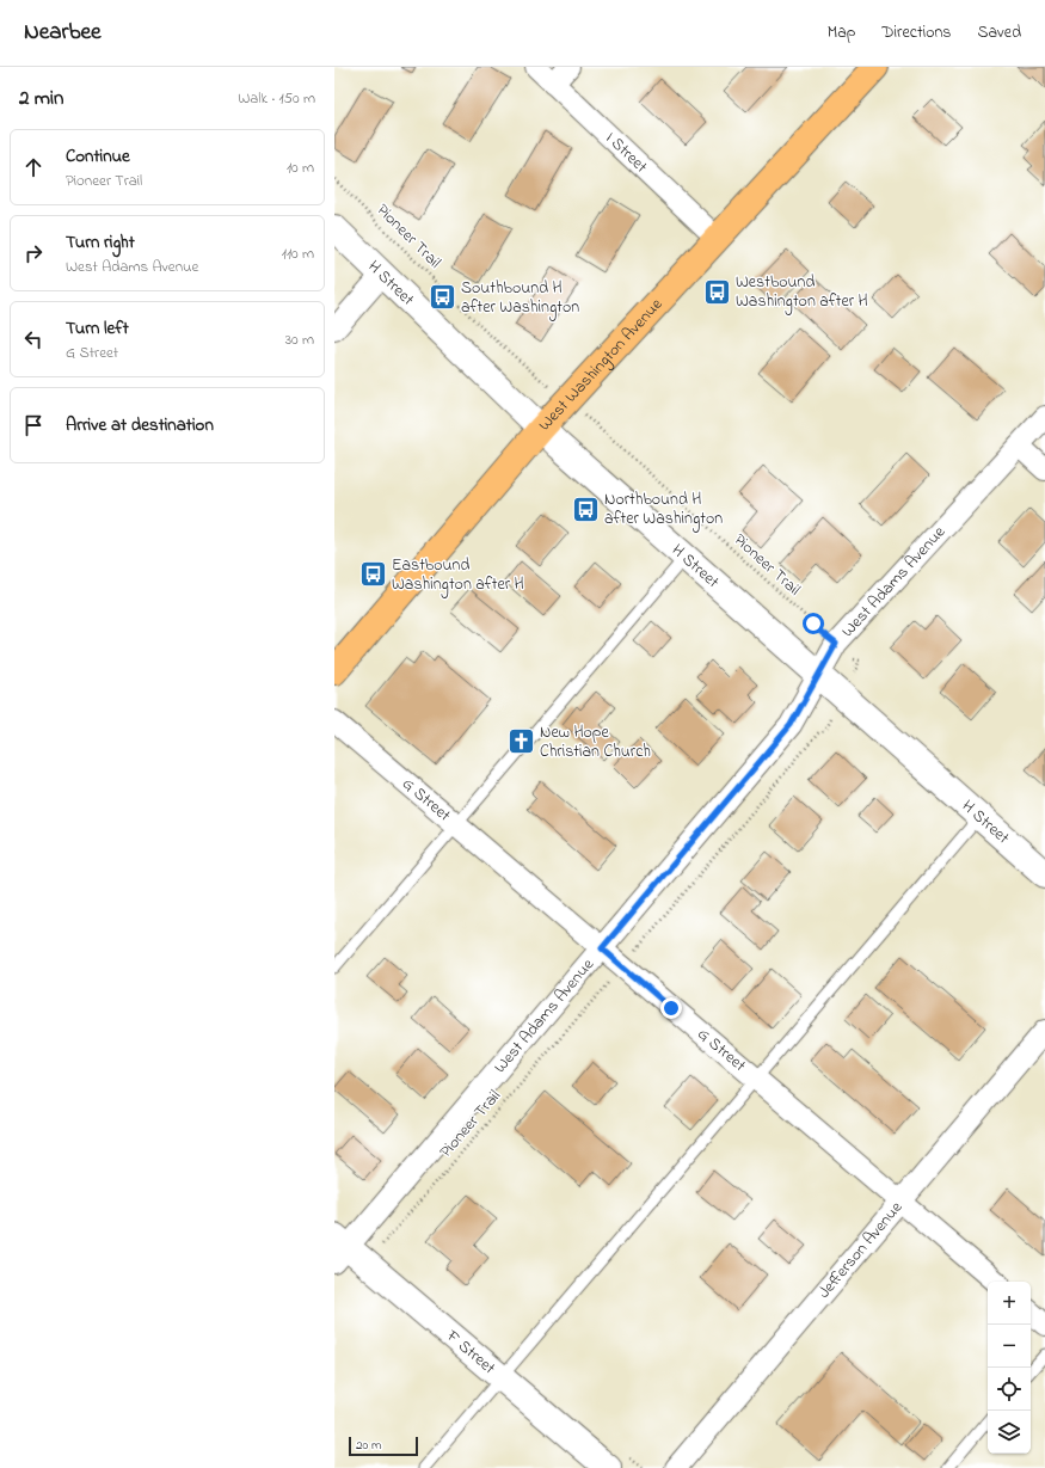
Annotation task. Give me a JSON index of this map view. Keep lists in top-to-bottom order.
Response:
{
  "streets": {
    "main road": ["West Washington Avenue"],
    "street": [
      "I Street",
      "H Street",
      "West Adams Avenue",
      "G Street",
      "Jefferson Avenue",
      "F Street"
    ],
    "path": ["Pioneer Trail"]
  },
  "crossings": [
    ["I Street", "West Washington Avenue"],
    ["Pioneer Trail", "H Street"],
    ["Pioneer Trail", "West Washington Avenue"],
    ["Pioneer Trail", "West Adams Avenue"],
    ["Pioneer Trail", "G Street"],
    ["H Street", "West Washington Avenue"],
    ["H Street", "West Adams Avenue"],
    ["West Adams Avenue", "G Street"],
    ["West Adams Avenue", "F Street"],
    ["G Street", "Jefferson Avenue"]
  ],
  "places": {
    "bus stop": [
      "Westbound Washington after H",
      "Southbound H after Washington",
      "Northbound H after Washington",
      "Eastbound Washington after H"
    ],
    "church": ["New Hope Christian Church"]
  },
  "scale_bar": "20 m",
  "page": {
    "header": "Nearbee",
    "nav": ["Map", "Directions", "Saved"],
    "heading": ["2 min", "Walk · 150 m"],
    "list": [
      ["Continue", "Pioneer Trail", "10 m"],
      ["Turn right", "West Adams Avenue", "110 m"],
      ["Turn left", "G Street", "30 m"],
      "Arrive at destination"
    ],
    "map_buttons": ["+", "−"],
    "scale": "20 m"
  }
}
